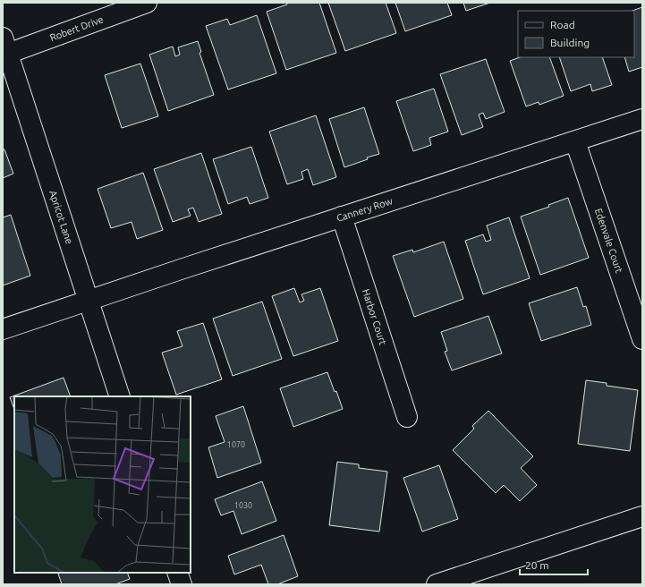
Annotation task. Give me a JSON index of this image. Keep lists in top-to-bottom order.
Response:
{
  "streets": {
    "street": [
      "Robert Drive",
      "Cannery Row",
      "Apricot Lane",
      "Edenvale Court",
      "Harbor Court"
    ]
  },
  "crossings": [
    ["Robert Drive", "Apricot Lane"],
    ["Cannery Row", "Apricot Lane"],
    ["Cannery Row", "Edenvale Court"],
    ["Cannery Row", "Harbor Court"]
  ],
  "house_numbers": ["1070", "1030"],
  "legend": ["Road", "Building"],
  "scale_bar": "20 m"
}
